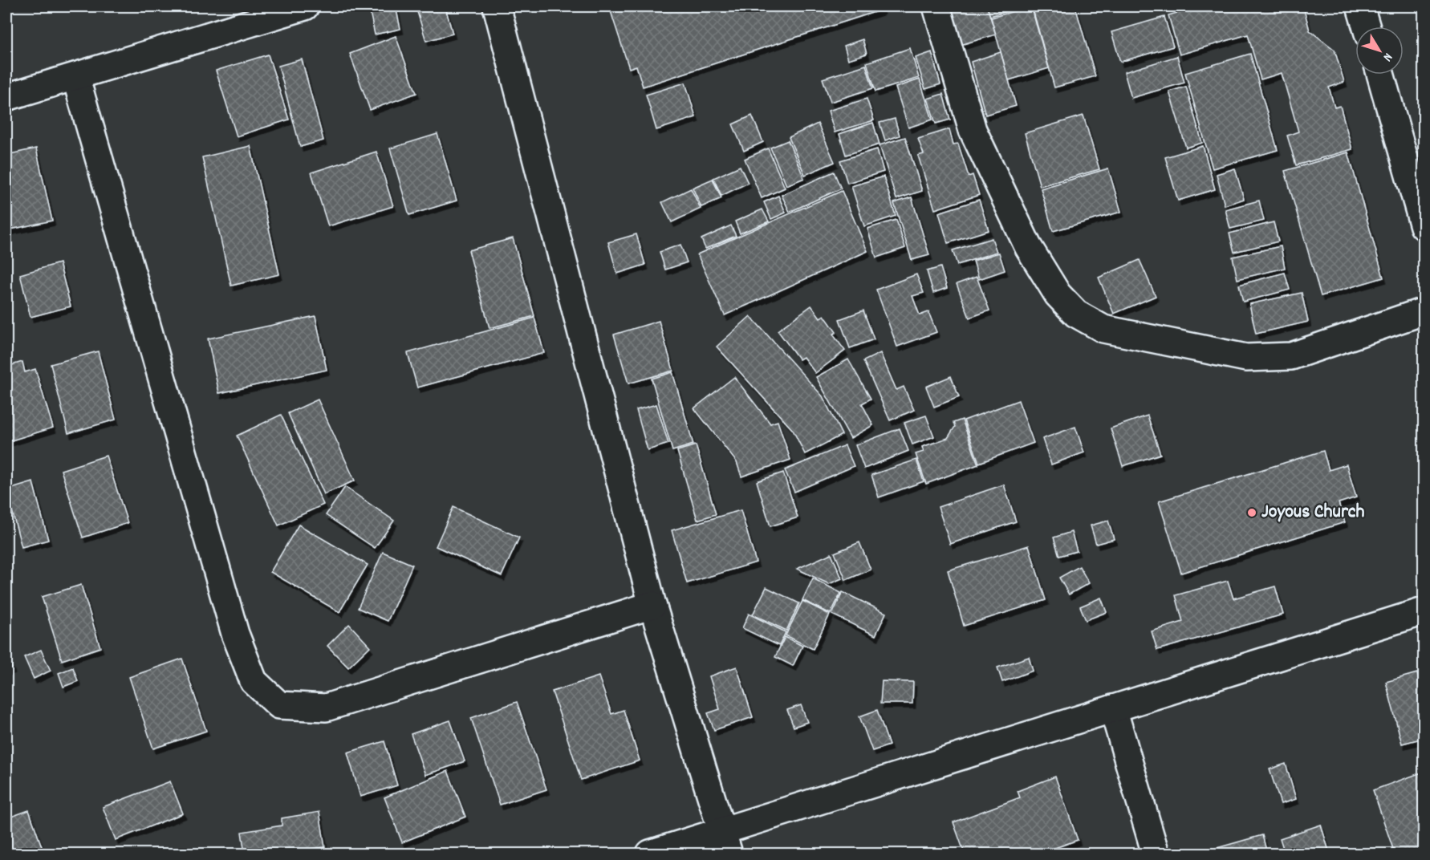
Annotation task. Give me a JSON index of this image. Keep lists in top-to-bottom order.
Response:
{
  "places": ["Joyous Church"],
  "north": "bottom right"
}
